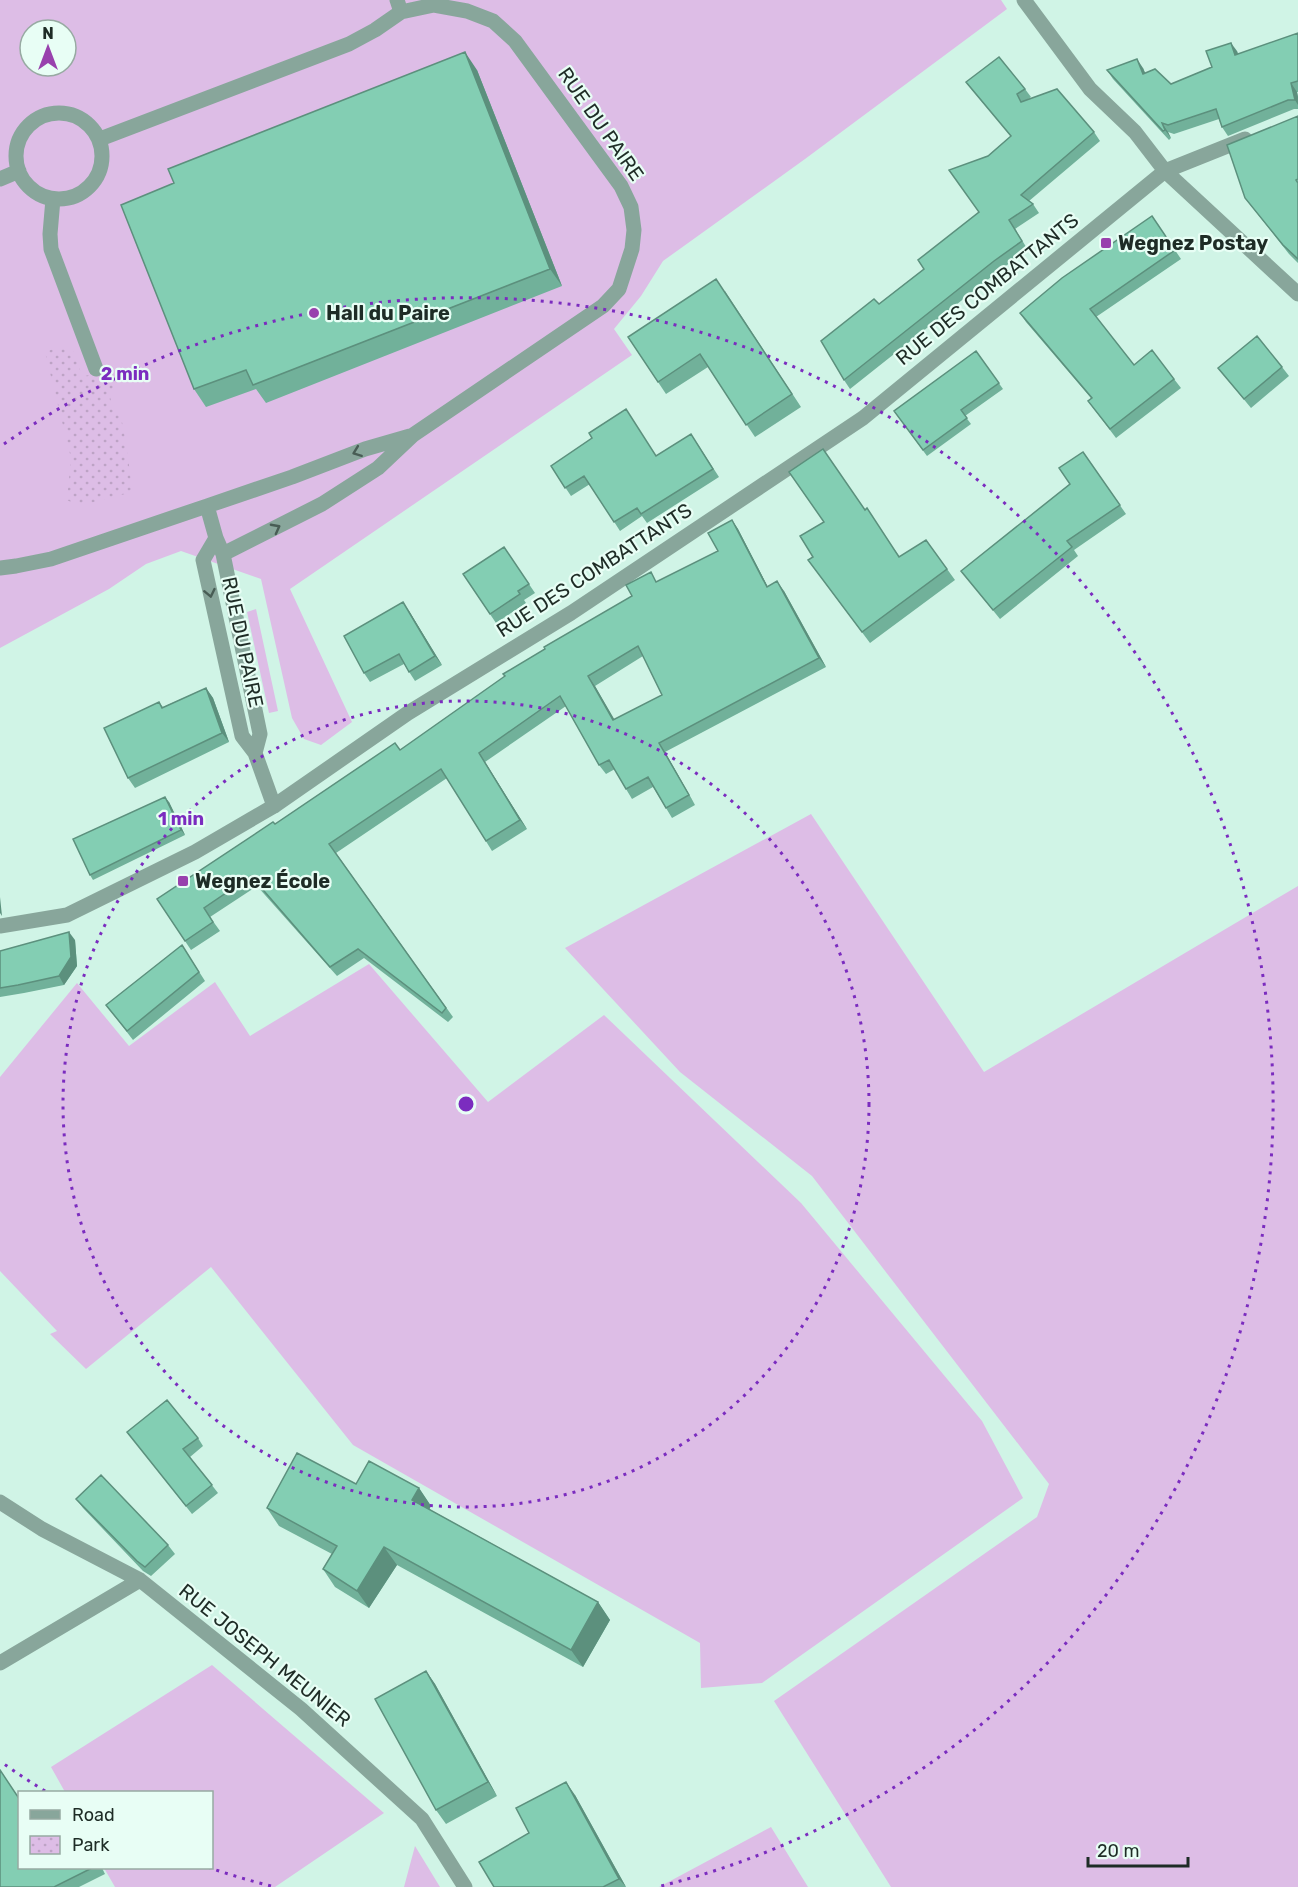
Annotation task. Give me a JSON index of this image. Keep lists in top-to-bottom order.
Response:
{
  "streets": {
    "street": ["RUE DU PAIRE", "RUE DES COMBATTANTS", "RUE JOSEPH MEUNIER"]
  },
  "crossings": [
    ["RUE DU PAIRE", "RUE DES COMBATTANTS"]
  ],
  "places": {
    "transit": ["Wegnez Postay", "Wegnez École"],
    "other": ["Hall du Paire"]
  },
  "legend": ["Road", "Park"],
  "scale_bar": "20 m",
  "north": "top",
  "rings": ["2 min", "1 min"]
}
